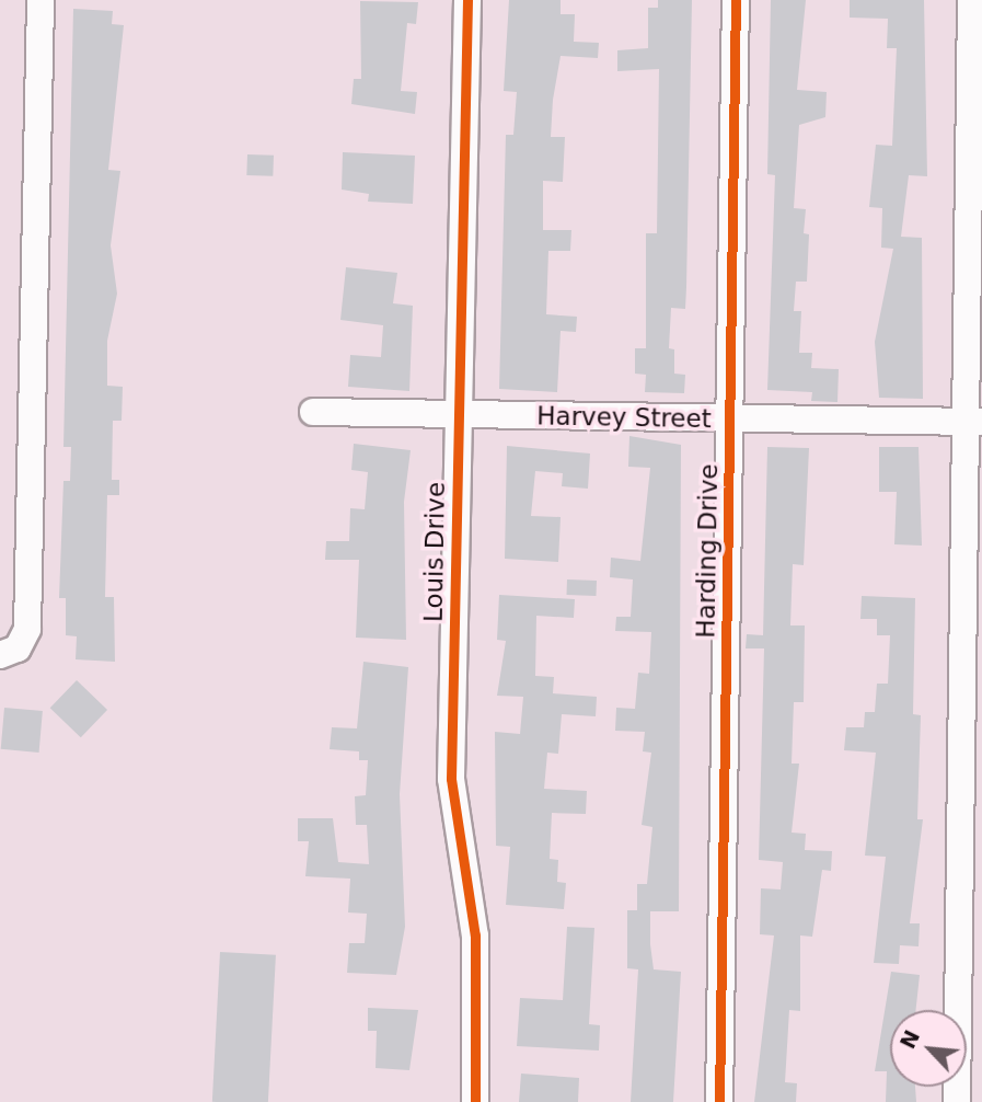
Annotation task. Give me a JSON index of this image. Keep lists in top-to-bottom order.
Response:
{
  "streets": {
    "street": ["Harvey Street", "Harding Drive", "Louis Drive"]
  },
  "crossings": [
    ["Harvey Street", "Harding Drive"],
    ["Harvey Street", "Louis Drive"]
  ],
  "north": "top left"
}
